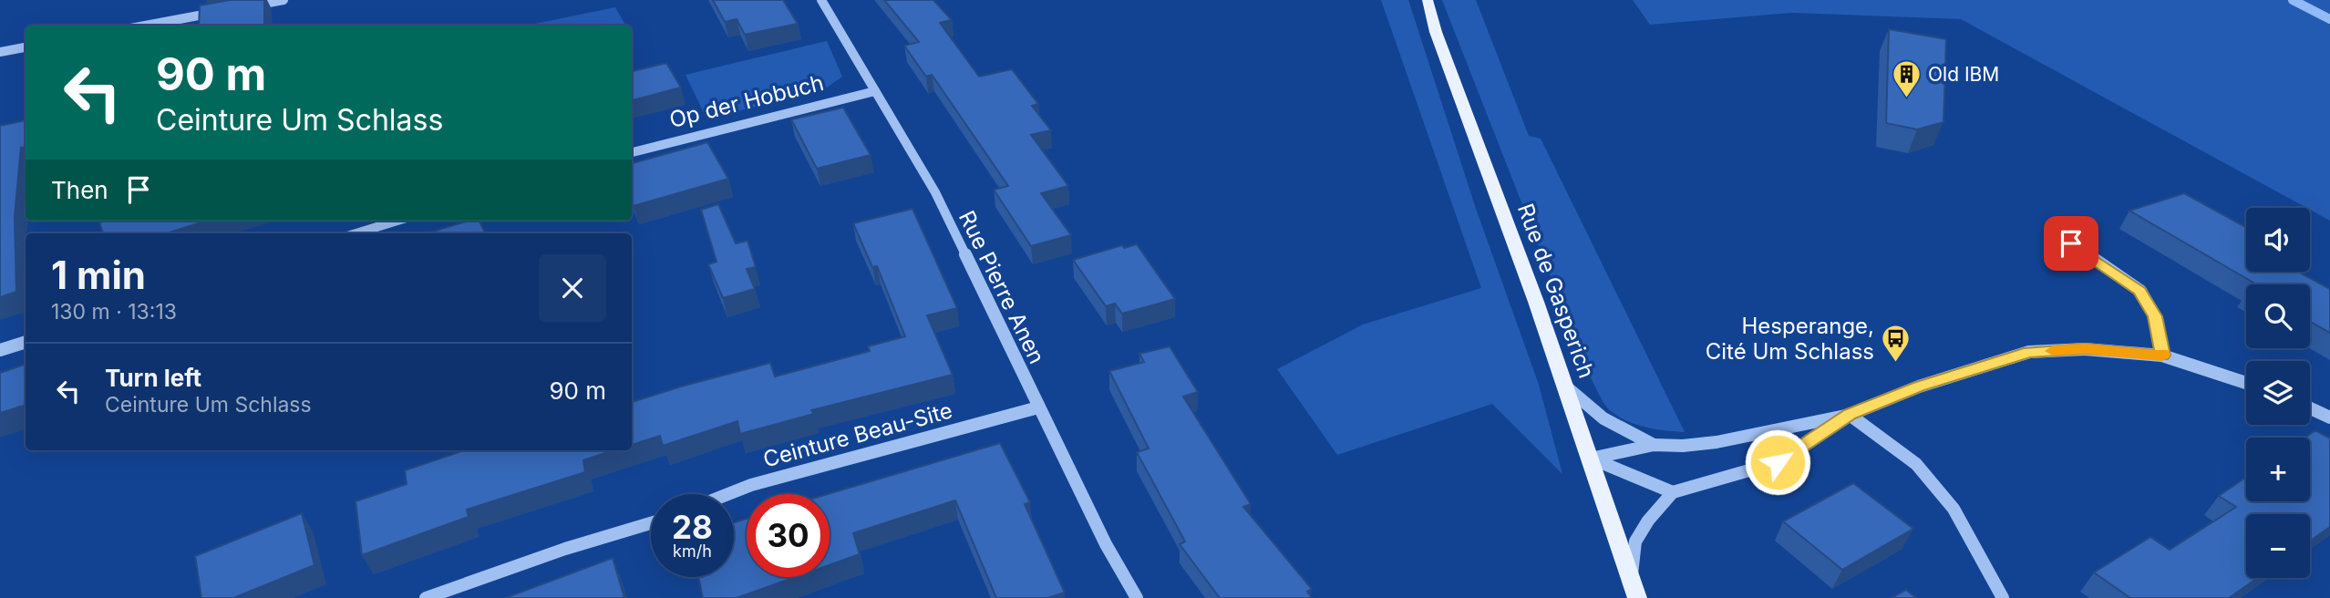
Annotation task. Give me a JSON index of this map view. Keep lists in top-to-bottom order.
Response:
{
  "streets": {
    "main road": ["Rue de Gasperich"],
    "street": ["Op der Hobuch", "Rue Pierre Anen", "Ceinture Beau-Site"]
  },
  "crossings": [
    ["Op der Hobuch", "Rue Pierre Anen"],
    ["Rue Pierre Anen", "Ceinture Beau-Site"]
  ],
  "places": {
    "building": ["Old IBM"],
    "bus stop": ["Hesperange, Cité Um Schlass"]
  },
  "page": {
    "turn": ["90 m", "Ceinture Um Schlass"],
    "then": "Then",
    "map_buttons": ["+", "−"],
    "heading": ["1 min", "130 m · 13:13"],
    "list": [
      {
        "name": "Turn left",
        "note": "Ceinture Um Schlass",
        "value": "90 m"
      }
    ],
    "speed": "28 km/h",
    "limit": "30"
  }
}
